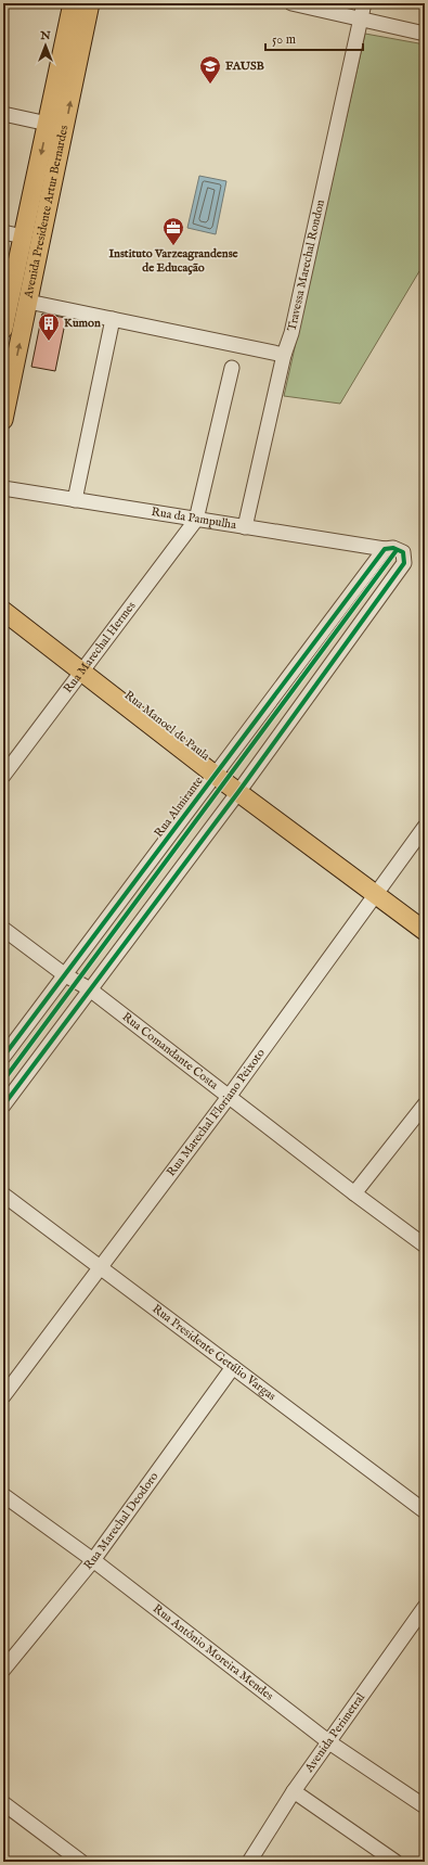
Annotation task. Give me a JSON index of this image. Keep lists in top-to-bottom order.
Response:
{
  "streets": {
    "main road": ["Avenida Presidente Artur Bernardes", "Rua Manoel de Paula"],
    "street": [
      "Travessa Marechal Rondon",
      "Rua da Pampulha",
      "Rua Marechal Hermes",
      "Rua Almirante",
      "Rua Comandante Costa",
      "Rua Marechal Floriano Peixoto",
      "Rua Presidente Getúlio Vargas",
      "Rua Marechal Deodoro",
      "Rua Antônio Moreira Mendes",
      "Avenida Perimetral"
    ]
  },
  "crossings": [
    ["Travessa Marechal Rondon", "Rua da Pampulha"],
    ["Rua da Pampulha", "Rua Marechal Hermes"],
    ["Rua da Pampulha", "Rua Manoel de Paula"],
    ["Rua da Pampulha", "Rua Almirante"],
    ["Rua Marechal Hermes", "Rua Manoel de Paula"],
    ["Rua Manoel de Paula", "Rua Almirante"],
    ["Rua Manoel de Paula", "Rua Marechal Floriano Peixoto"],
    ["Rua Almirante", "Rua Comandante Costa"],
    ["Rua Comandante Costa", "Rua Marechal Floriano Peixoto"],
    ["Rua Marechal Floriano Peixoto", "Rua Presidente Getúlio Vargas"],
    ["Rua Presidente Getúlio Vargas", "Rua Marechal Deodoro"],
    ["Rua Marechal Deodoro", "Rua Antônio Moreira Mendes"],
    ["Rua Antônio Moreira Mendes", "Avenida Perimetral"]
  ],
  "places": {
    "school or university": ["FAUSB"],
    "office": ["Instituto Varzeagrandense de Educação"],
    "building": ["Kumon"]
  },
  "scale_bar": "50 m",
  "north": "top"
}
